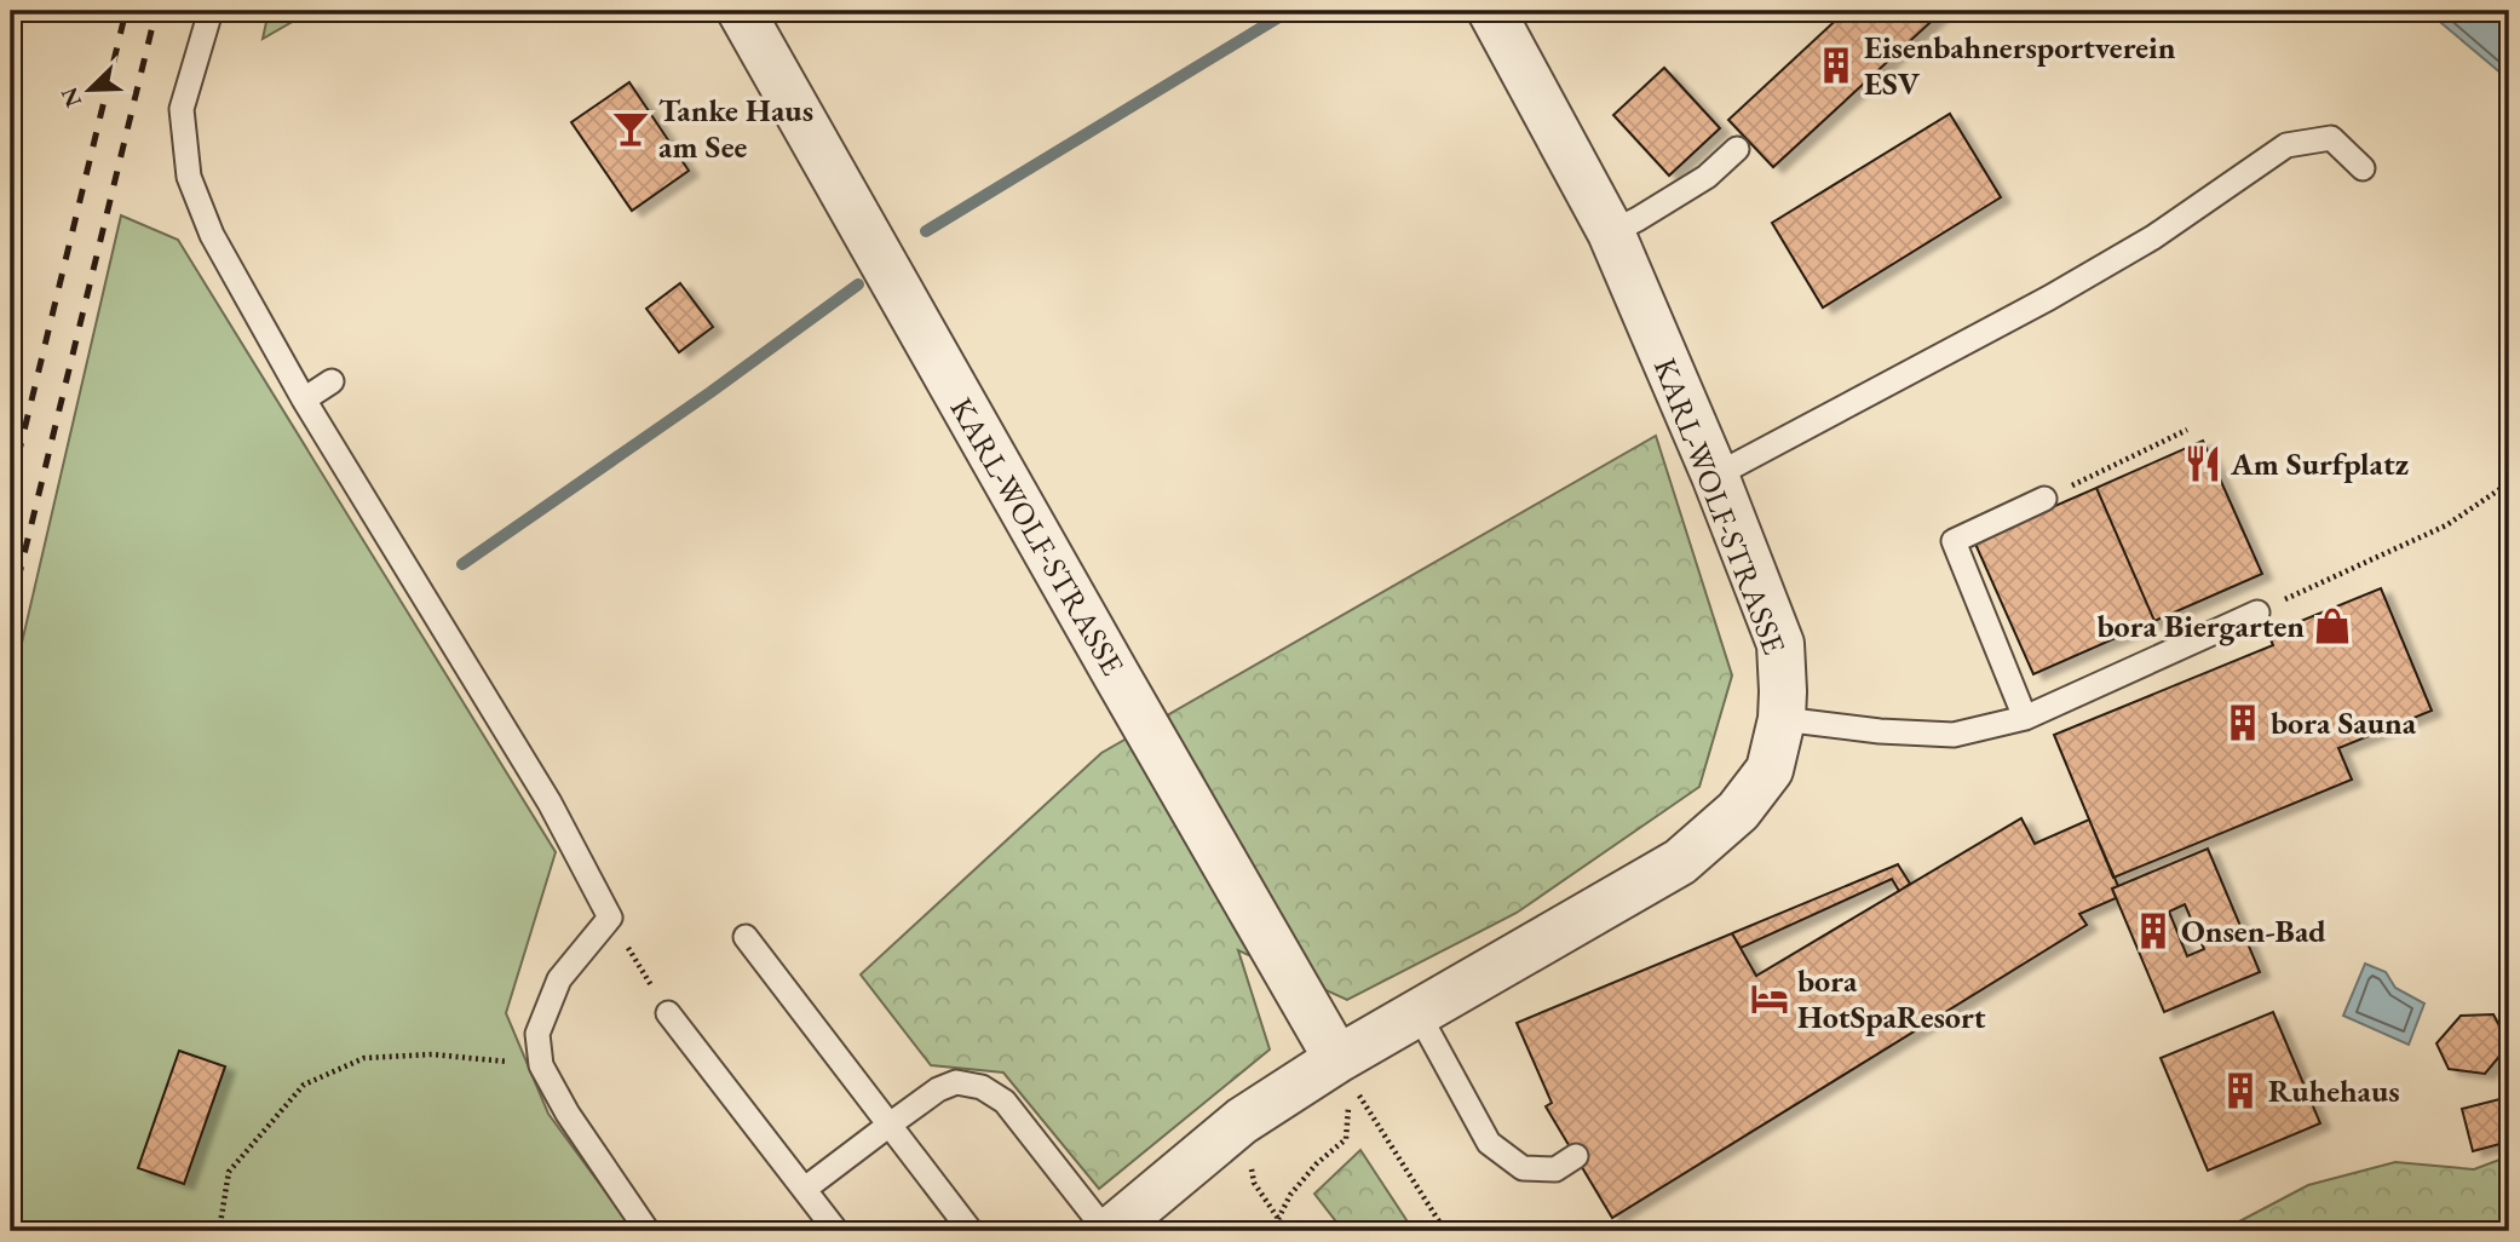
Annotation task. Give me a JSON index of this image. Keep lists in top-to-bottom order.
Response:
{
  "streets": {
    "street": ["KARL-WOLF-STRASSE"]
  },
  "places": {
    "building": [
      "Eisenbahnersportverein ESV",
      "bora Sauna",
      "Onsen-Bad",
      "Ruhehaus"
    ],
    "bar": ["Tanke Haus am See"],
    "restaurant": ["Am Surfplatz"],
    "shop": ["bora Biergarten"],
    "hotel": ["bora HotSpaResort"]
  },
  "north": "bottom left"
}
